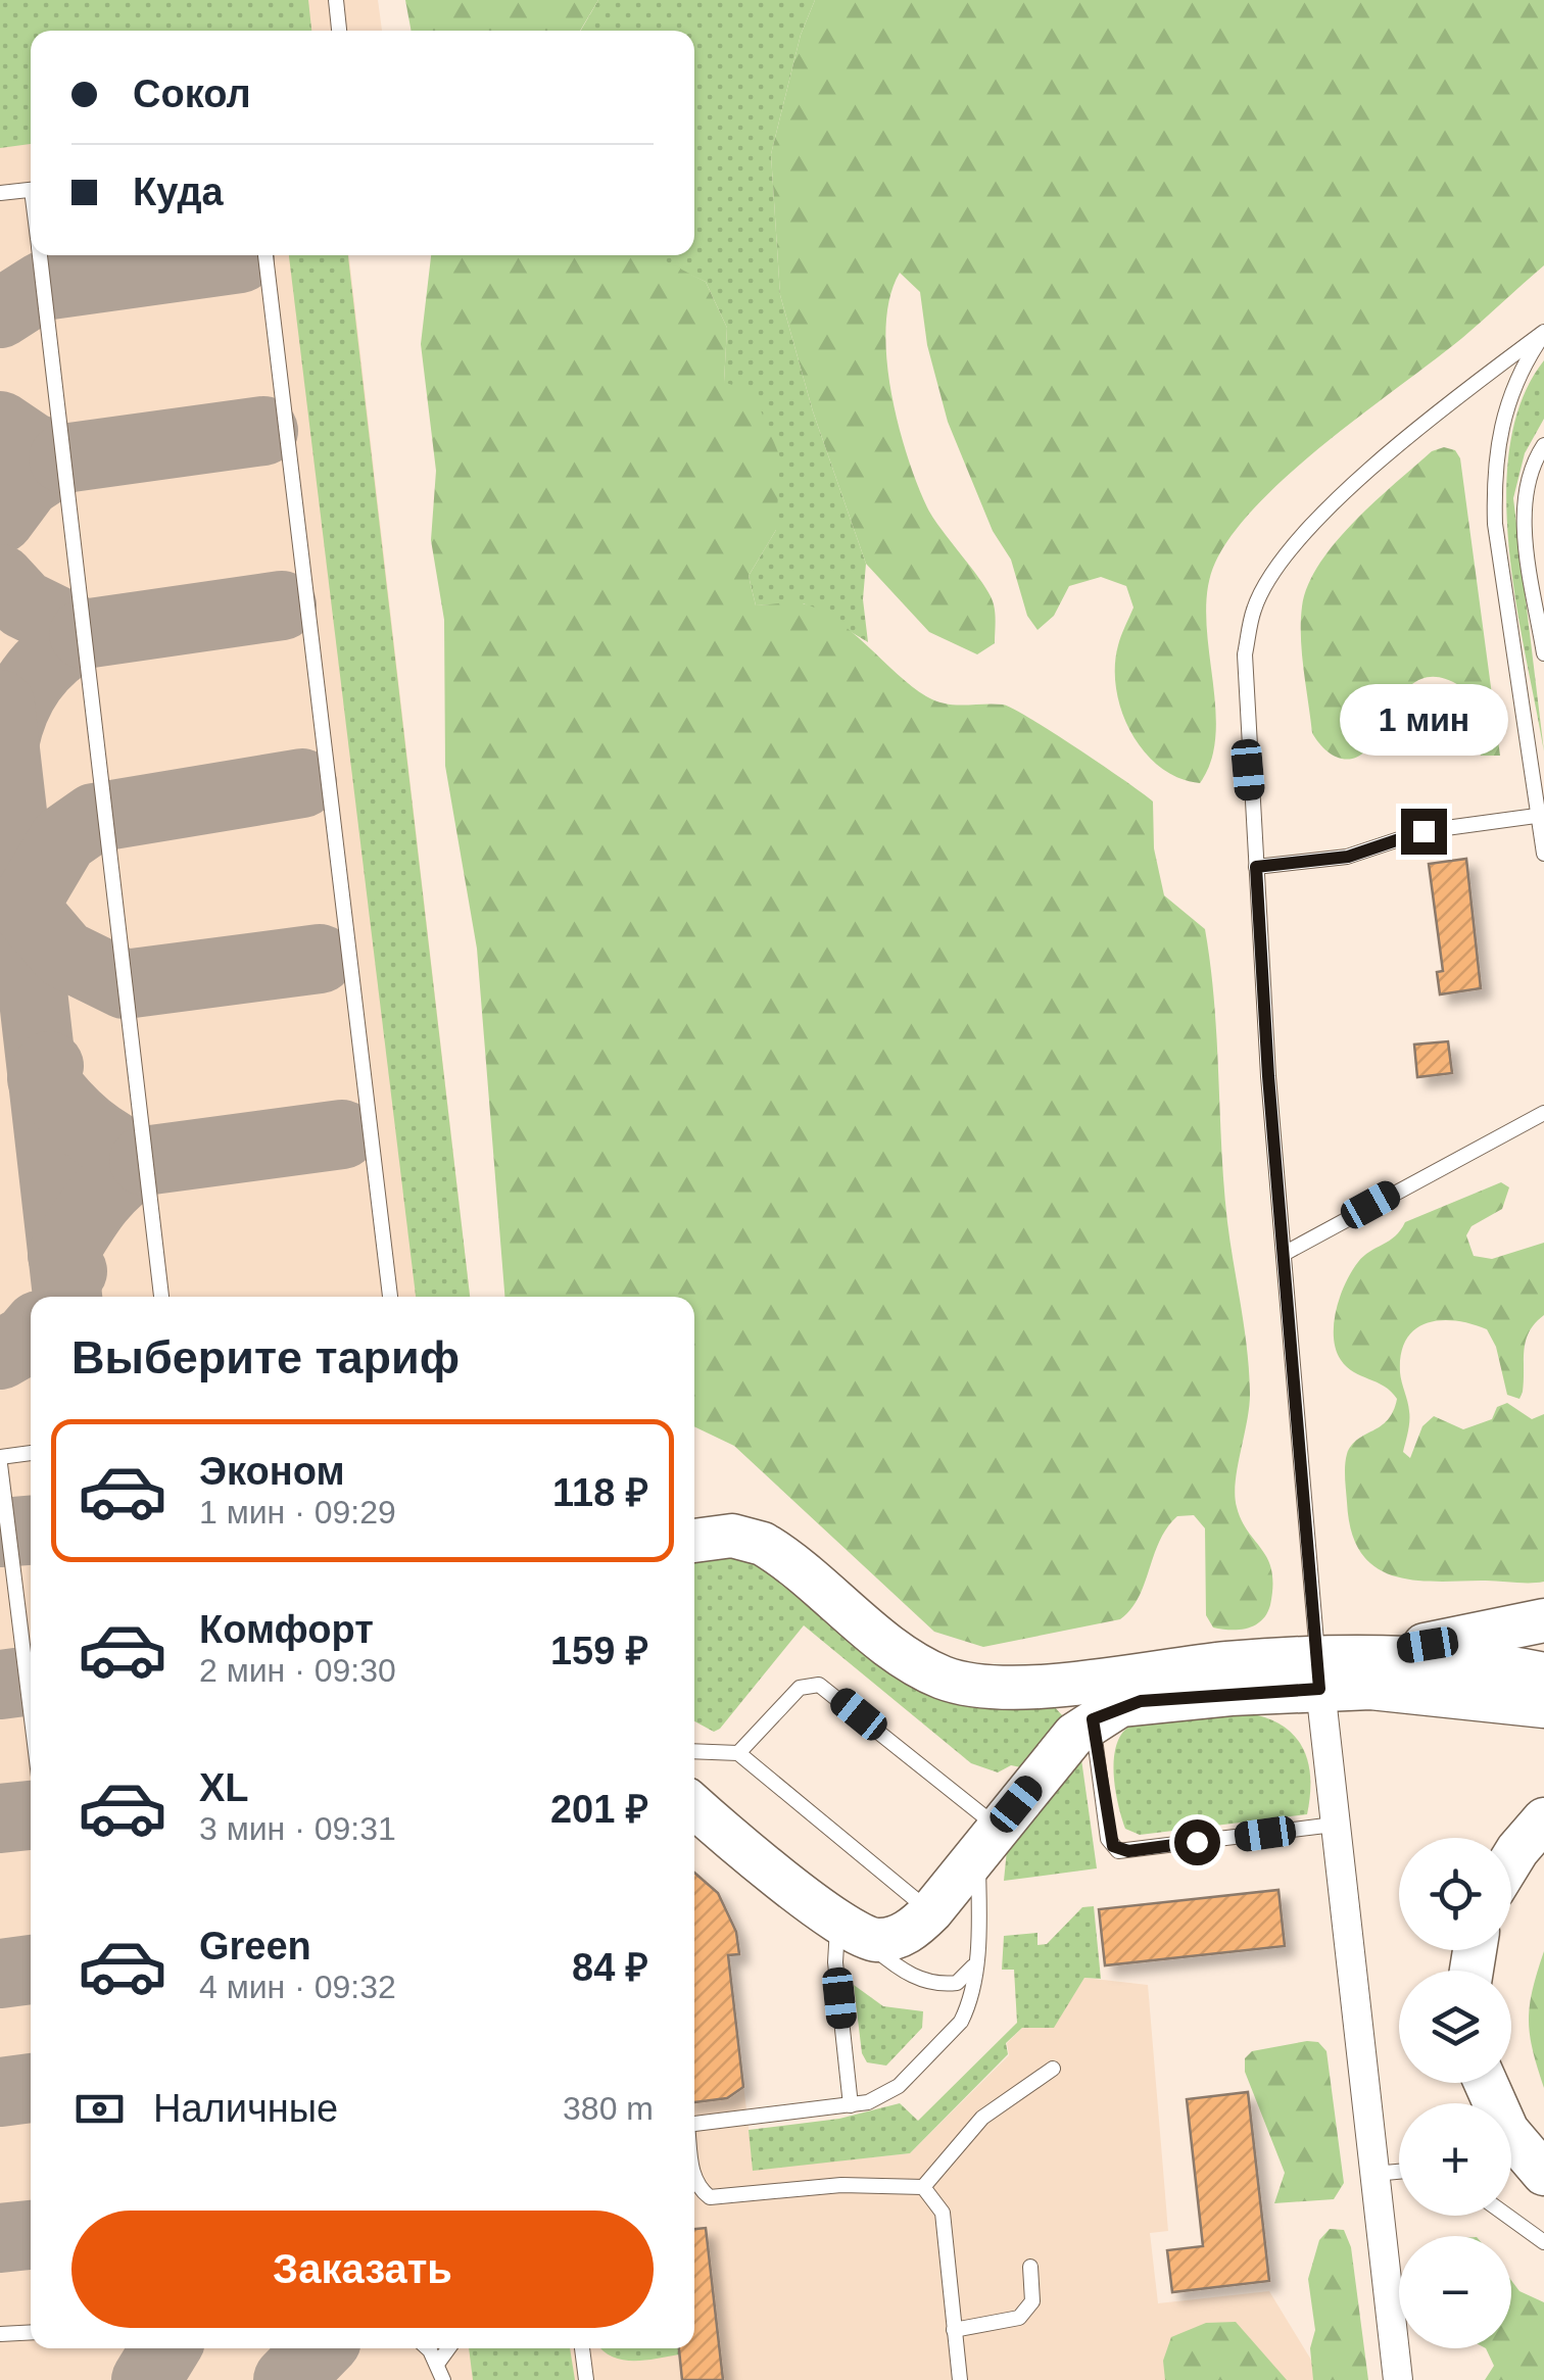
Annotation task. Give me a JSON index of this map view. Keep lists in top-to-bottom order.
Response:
{
  "page": {
    "banner": ["Сокол", "Куда"],
    "bubble": "1 мин",
    "heading": "Выберите тариф",
    "list": [
      {
        "name": "Эконом",
        "note": "1 мин · 09:29",
        "value": "118 ₽"
      },
      {
        "name": "Комфорт",
        "note": "2 мин · 09:30",
        "value": "159 ₽"
      },
      {
        "name": "XL",
        "note": "3 мин · 09:31",
        "value": "201 ₽"
      },
      {
        "name": "Green",
        "note": "4 мин · 09:32",
        "value": "84 ₽"
      }
    ],
    "map_buttons": ["+", "−"],
    "pay": ["Наличные", "380 m"],
    "buttons": "Заказать"
  }
}
